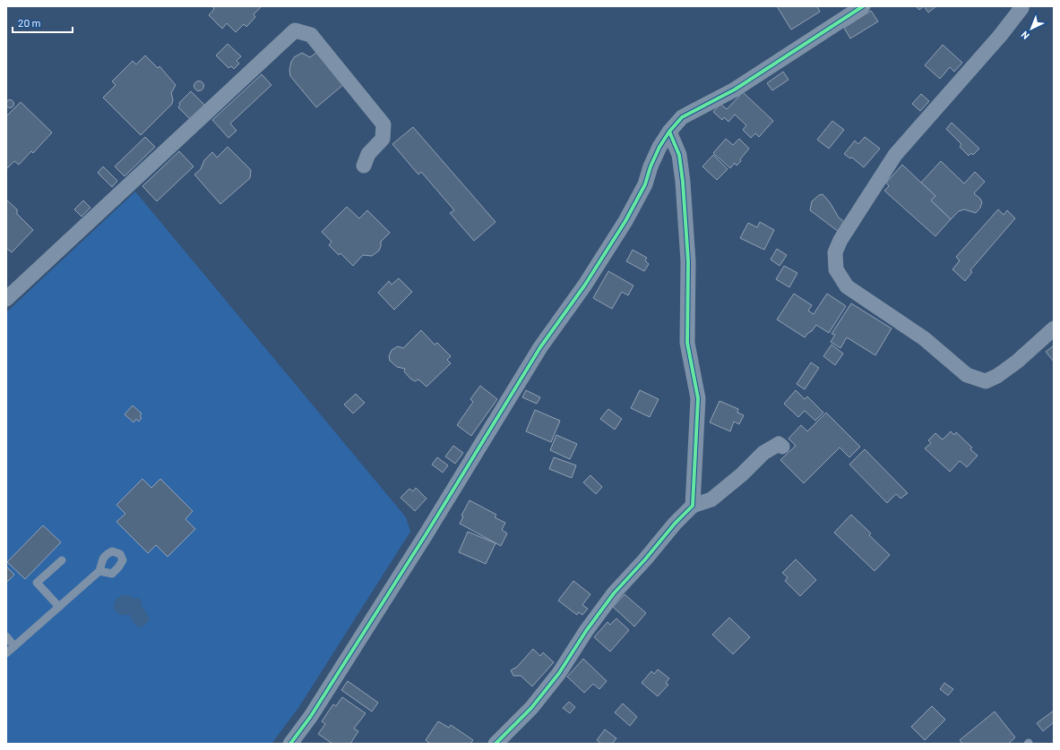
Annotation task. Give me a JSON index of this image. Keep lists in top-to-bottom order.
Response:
{
  "scale_bar": "20 m",
  "north": "bottom left"
}
